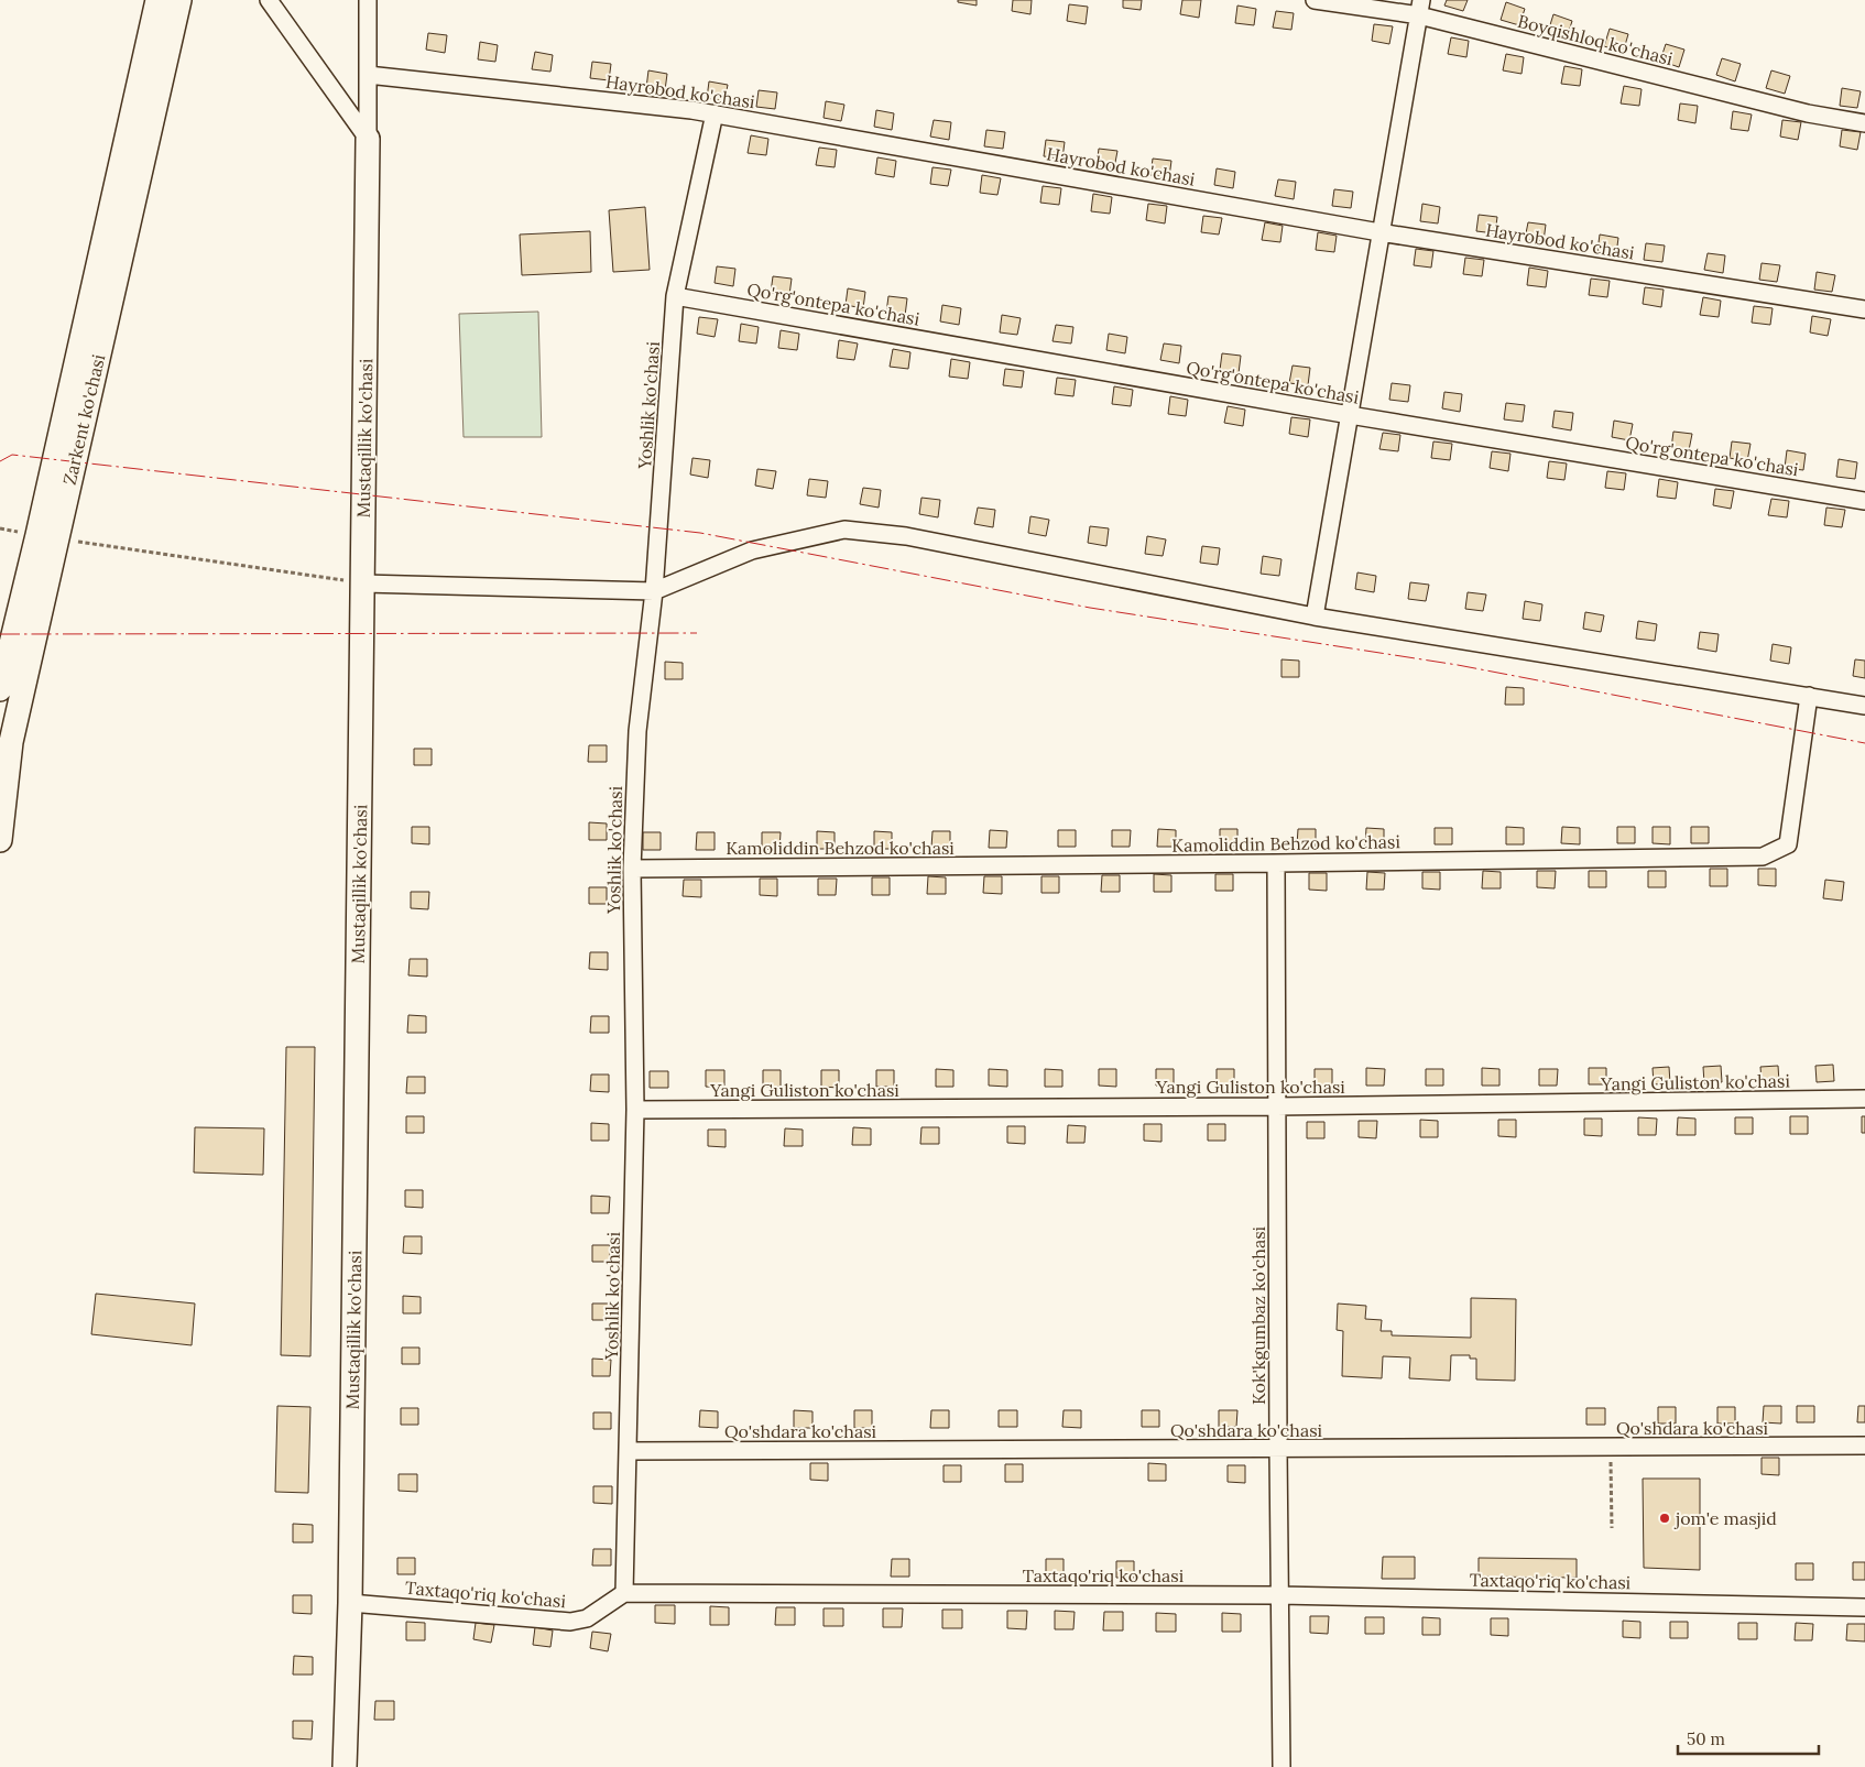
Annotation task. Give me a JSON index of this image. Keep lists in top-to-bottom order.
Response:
{
  "streets": {
    "main road": ["Zarkent ko'chasi", "Mustaqillik ko'chasi"],
    "street": [
      "Boyqishloq ko'chasi",
      "Hayrobod ko'chasi",
      "Qo'rg'ontepa ko'chasi",
      "Yoshlik ko'chasi",
      "Kamoliddin Behzod ko'chasi",
      "Yangi Guliston ko'chasi",
      "Kok'kgumbaz ko'chasi",
      "Qo'shdara ko'chasi",
      "Taxtaqo'riq ko'chasi"
    ]
  },
  "crossings": [
    ["Hayrobod ko'chasi", "Yoshlik ko'chasi"],
    ["Hayrobod ko'chasi", "Mustaqillik ko'chasi"],
    ["Qo'rg'ontepa ko'chasi", "Yoshlik ko'chasi"],
    ["Yoshlik ko'chasi", "Kamoliddin Behzod ko'chasi"],
    ["Yoshlik ko'chasi", "Yangi Guliston ko'chasi"],
    ["Yoshlik ko'chasi", "Qo'shdara ko'chasi"],
    ["Yoshlik ko'chasi", "Taxtaqo'riq ko'chasi"],
    ["Mustaqillik ko'chasi", "Taxtaqo'riq ko'chasi"],
    ["Kamoliddin Behzod ko'chasi", "Kok'kgumbaz ko'chasi"],
    ["Yangi Guliston ko'chasi", "Kok'kgumbaz ko'chasi"],
    ["Kok'kgumbaz ko'chasi", "Qo'shdara ko'chasi"],
    ["Kok'kgumbaz ko'chasi", "Taxtaqo'riq ko'chasi"]
  ],
  "places": ["jom'e masjid"],
  "scale_bar": "50 m"
}
